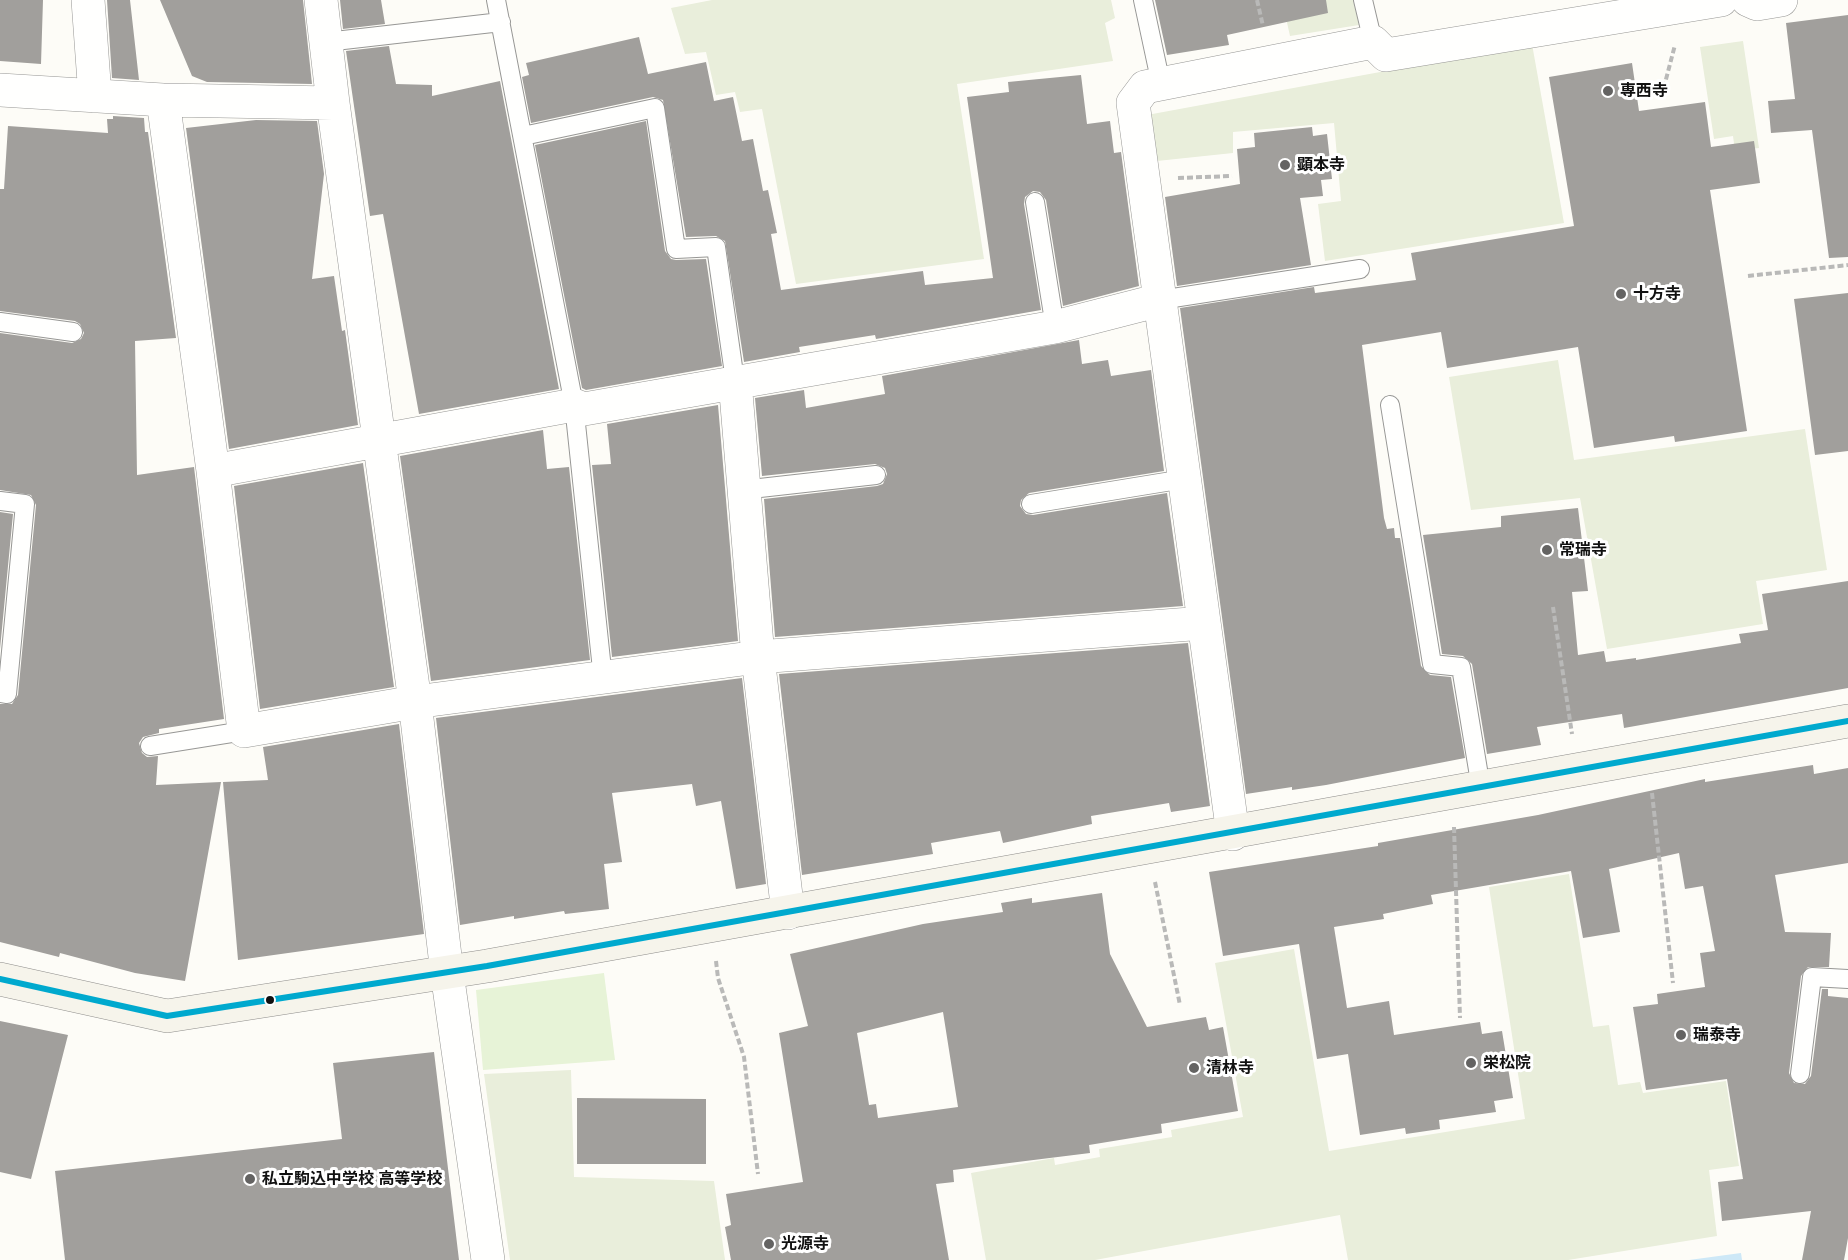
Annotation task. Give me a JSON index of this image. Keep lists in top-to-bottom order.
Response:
{
  "places": [
    "専西寺",
    "顕本寺",
    "十方寺",
    "常瑞寺",
    "瑞泰寺",
    "栄松院",
    "清林寺",
    "私立駒込中学校 高等学校",
    "光源寺"
  ]
}
